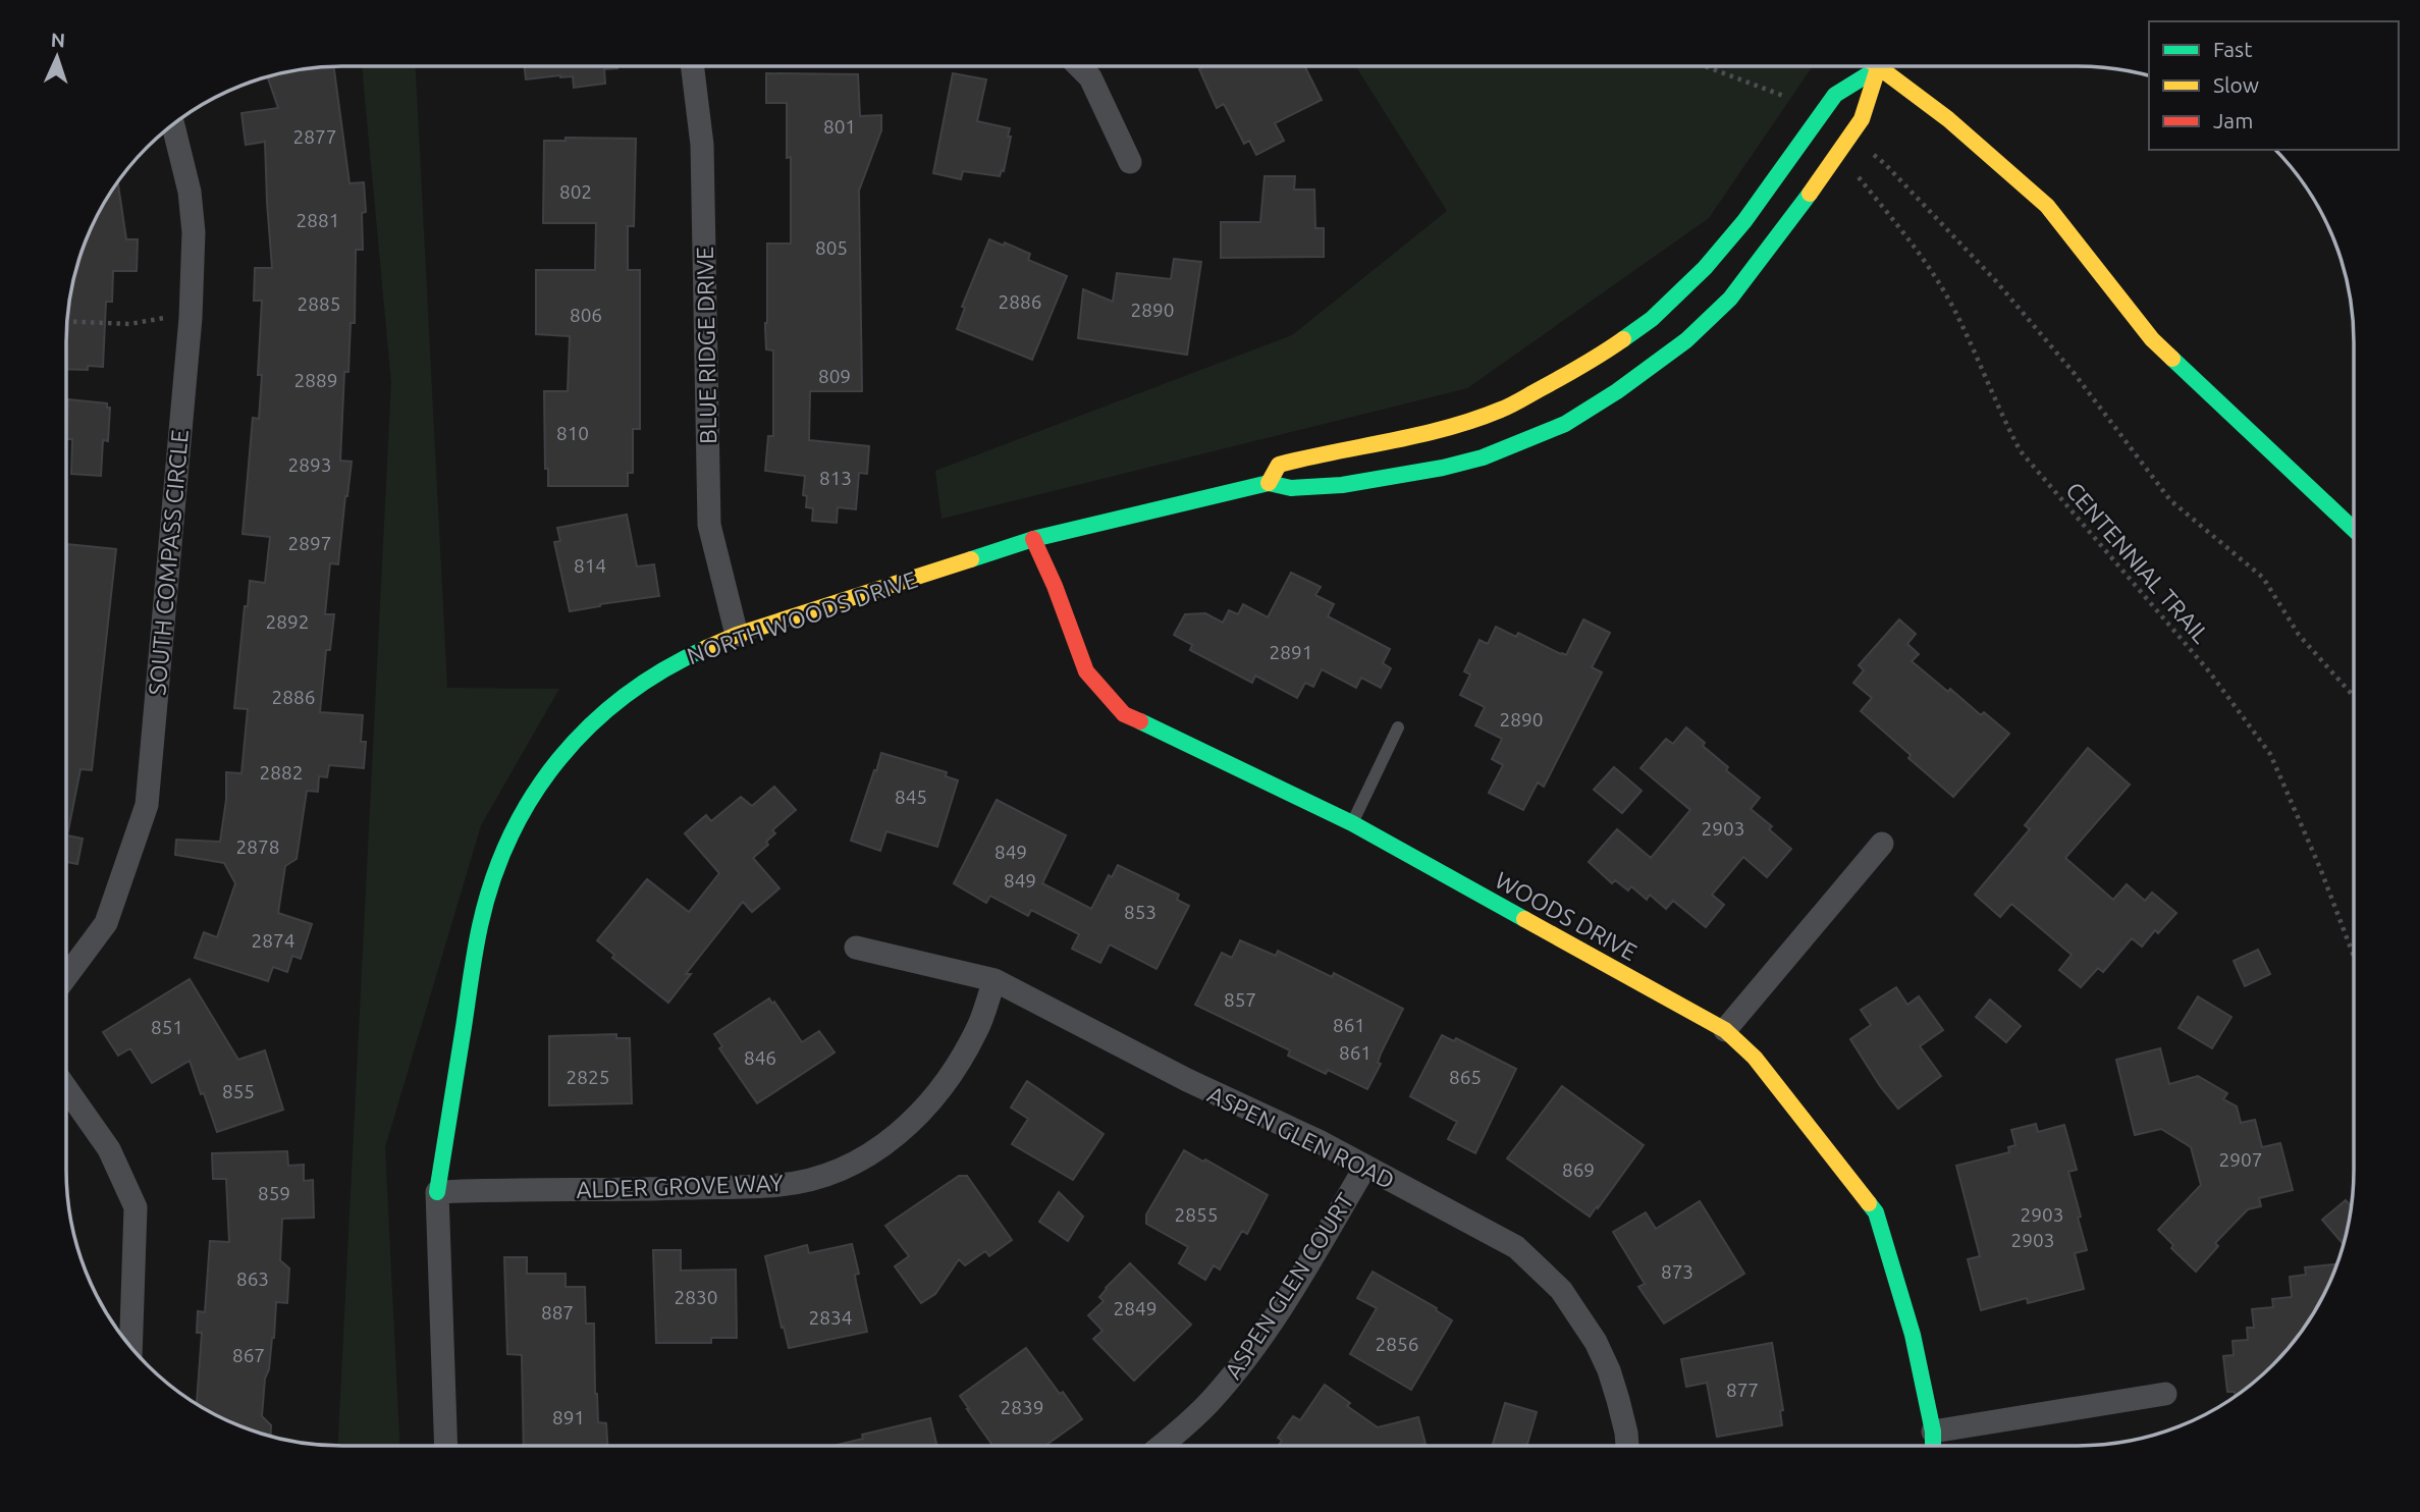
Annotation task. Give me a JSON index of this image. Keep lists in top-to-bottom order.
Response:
{
  "streets": {
    "street": [
      "BLUE RIDGE DRIVE",
      "SOUTH COMPASS CIRCLE",
      "NORTH WOODS DRIVE",
      "WOODS DRIVE",
      "ASPEN GLEN ROAD",
      "ALDER GROVE WAY",
      "ASPEN GLEN COURT"
    ],
    "path": ["CENTENNIAL TRAIL"]
  },
  "crossings": [
    ["BLUE RIDGE DRIVE", "NORTH WOODS DRIVE"],
    ["NORTH WOODS DRIVE", "WOODS DRIVE"],
    ["NORTH WOODS DRIVE", "ALDER GROVE WAY"],
    ["ASPEN GLEN ROAD", "ALDER GROVE WAY"],
    ["ASPEN GLEN ROAD", "ASPEN GLEN COURT"]
  ],
  "house_numbers": [
    "801",
    "2877",
    "802",
    "2881",
    "805",
    "2886",
    "2885",
    "2890",
    "806",
    "809",
    "2889",
    "810",
    "2893",
    "813",
    "2897",
    "814",
    "2892",
    "2891",
    "2886",
    "2890",
    "2882",
    "845",
    "2903",
    "2878",
    "849",
    "849",
    "853",
    "2874",
    "857",
    "861",
    "851",
    "861",
    "846",
    "2825",
    "865",
    "855",
    "2907",
    "869",
    "859",
    "2855",
    "2903",
    "2903",
    "873",
    "863",
    "2830",
    "2849",
    "887",
    "2834",
    "2856",
    "867",
    "877",
    "2839",
    "891"
  ],
  "legend": ["Fast", "Slow", "Jam"],
  "north": "top"
}
